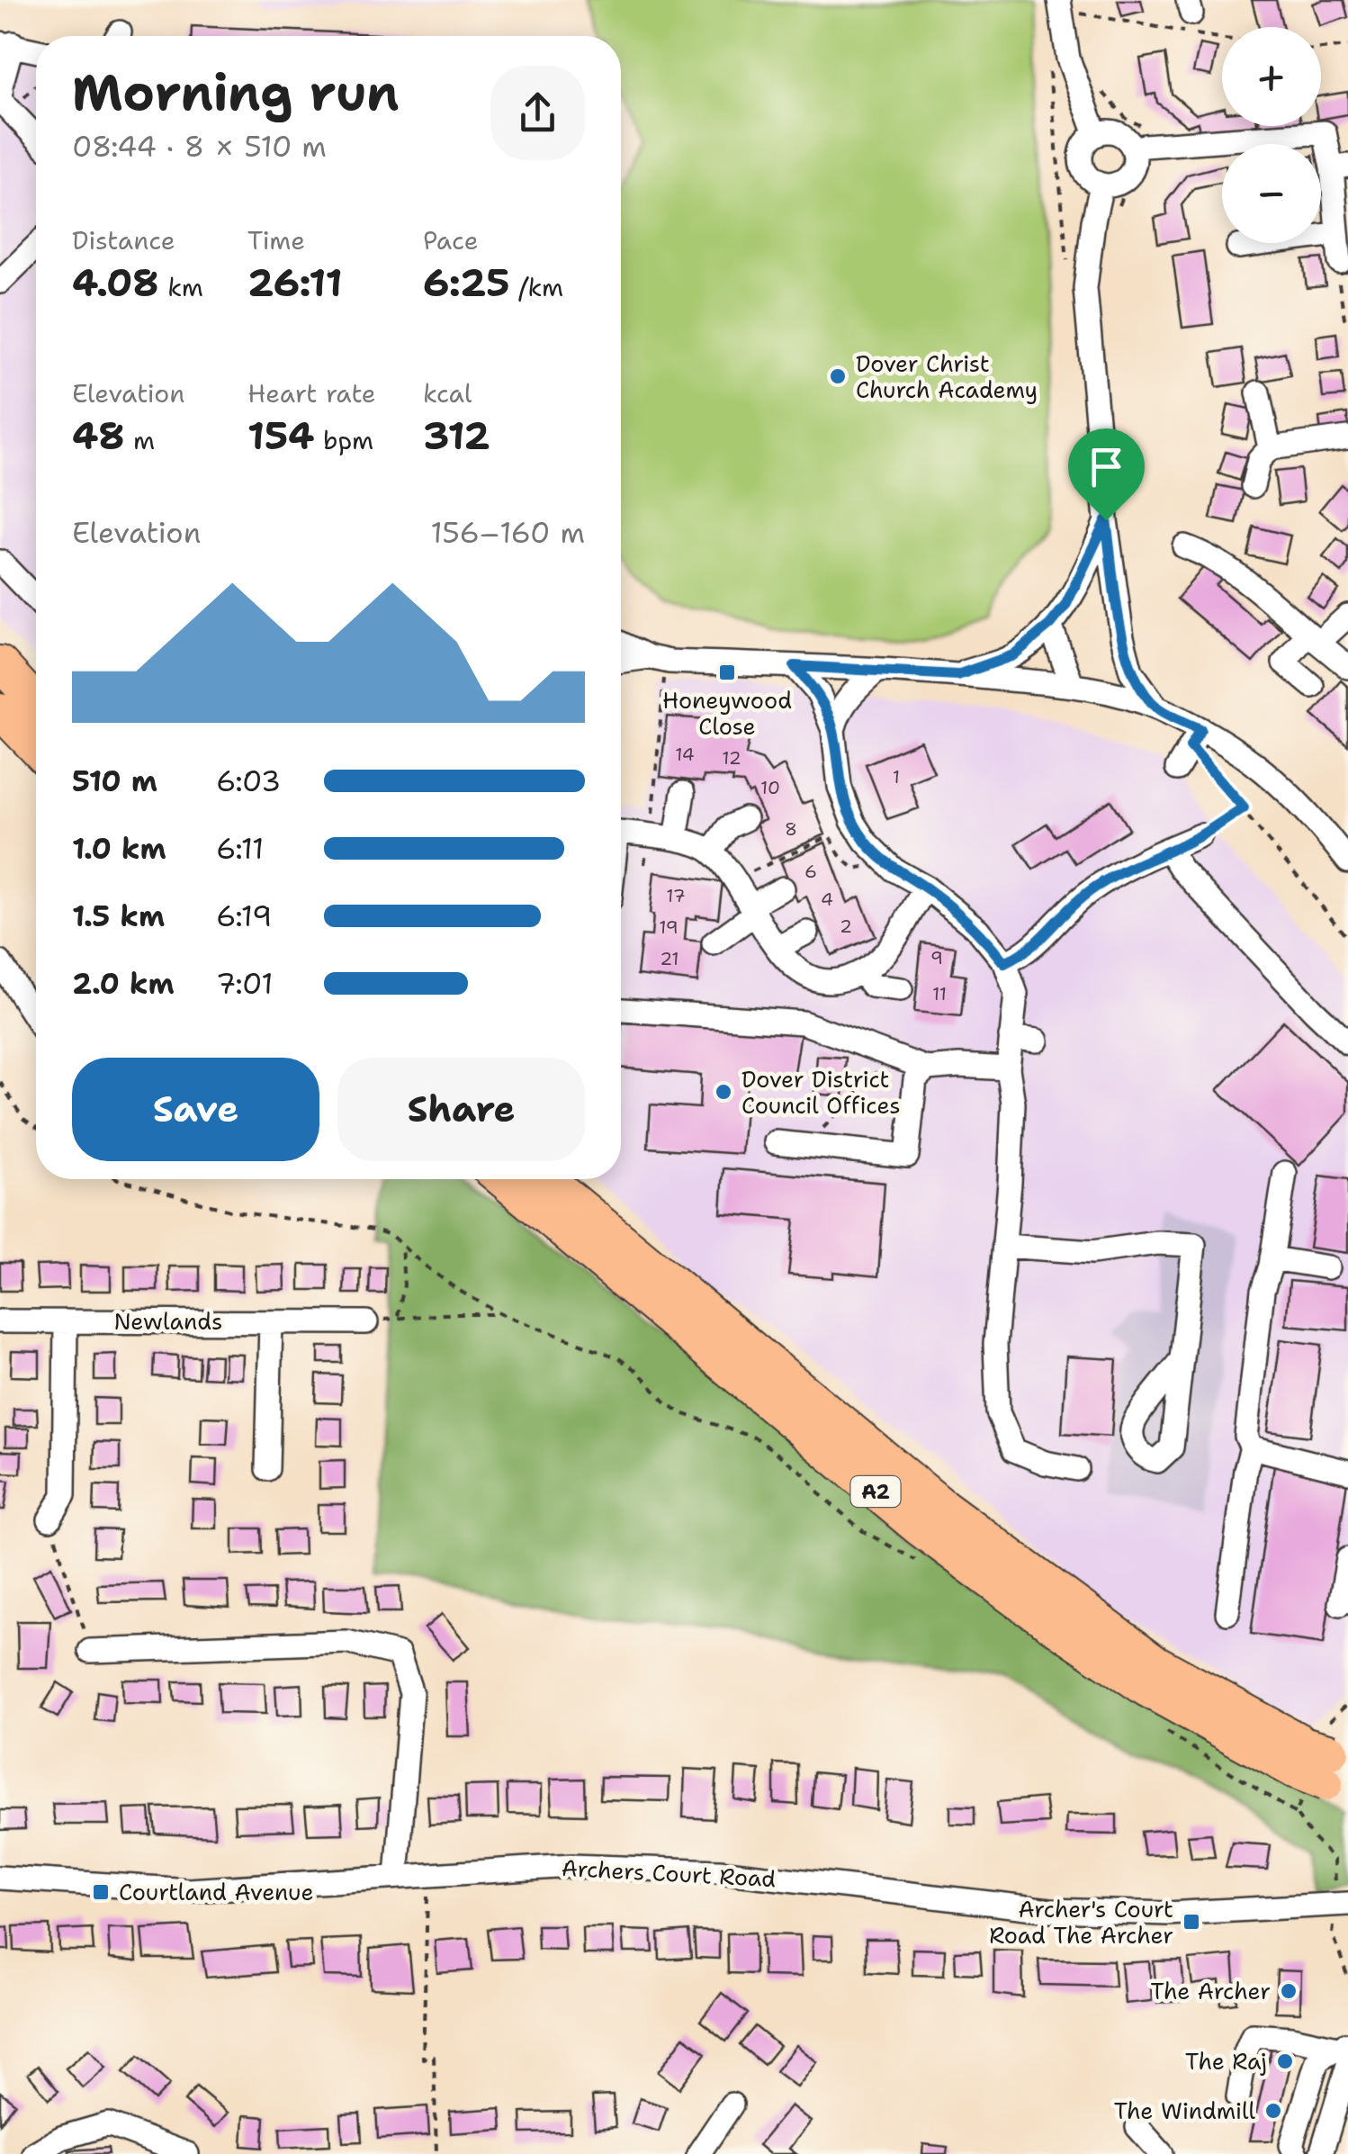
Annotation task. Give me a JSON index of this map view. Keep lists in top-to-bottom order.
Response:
{
  "streets": {
    "highway": ["A2"],
    "street": ["Newlands", "Archers Court Road"]
  },
  "places": {
    "other": [
      "Dover Christ Church Academy",
      "Dover District Council Offices",
      "The Archer",
      "The Raj",
      "The Windmill"
    ],
    "transit": ["Honeywood Close", "Courtland Avenue", "Archer's Court Road The Archer"]
  },
  "house_numbers": [
    "14",
    "12",
    "1",
    "10",
    "8",
    "6",
    "17",
    "4",
    "2",
    "19",
    "9",
    "21",
    "11"
  ],
  "page": {
    "map_buttons": ["+", "−"],
    "heading": ["Morning run", "08:44 · 8 × 510 m"],
    "stats": [
      ["Distance", "4.08 km"],
      ["Time", "26:11"],
      ["Pace", "6:25 /km"],
      ["Elevation", "48 m"],
      ["Heart rate", "154 bpm"],
      ["kcal", "312"]
    ],
    "chart": ["Elevation", "156–160 m"],
    "list": [
      {
        "name": "510 m",
        "note": "6:03"
      },
      {
        "name": "1.0 km",
        "note": "6:11"
      },
      {
        "name": "1.5 km",
        "note": "6:19"
      },
      {
        "name": "2.0 km",
        "note": "7:01"
      }
    ],
    "buttons": ["Save", "Share"]
  }
}
